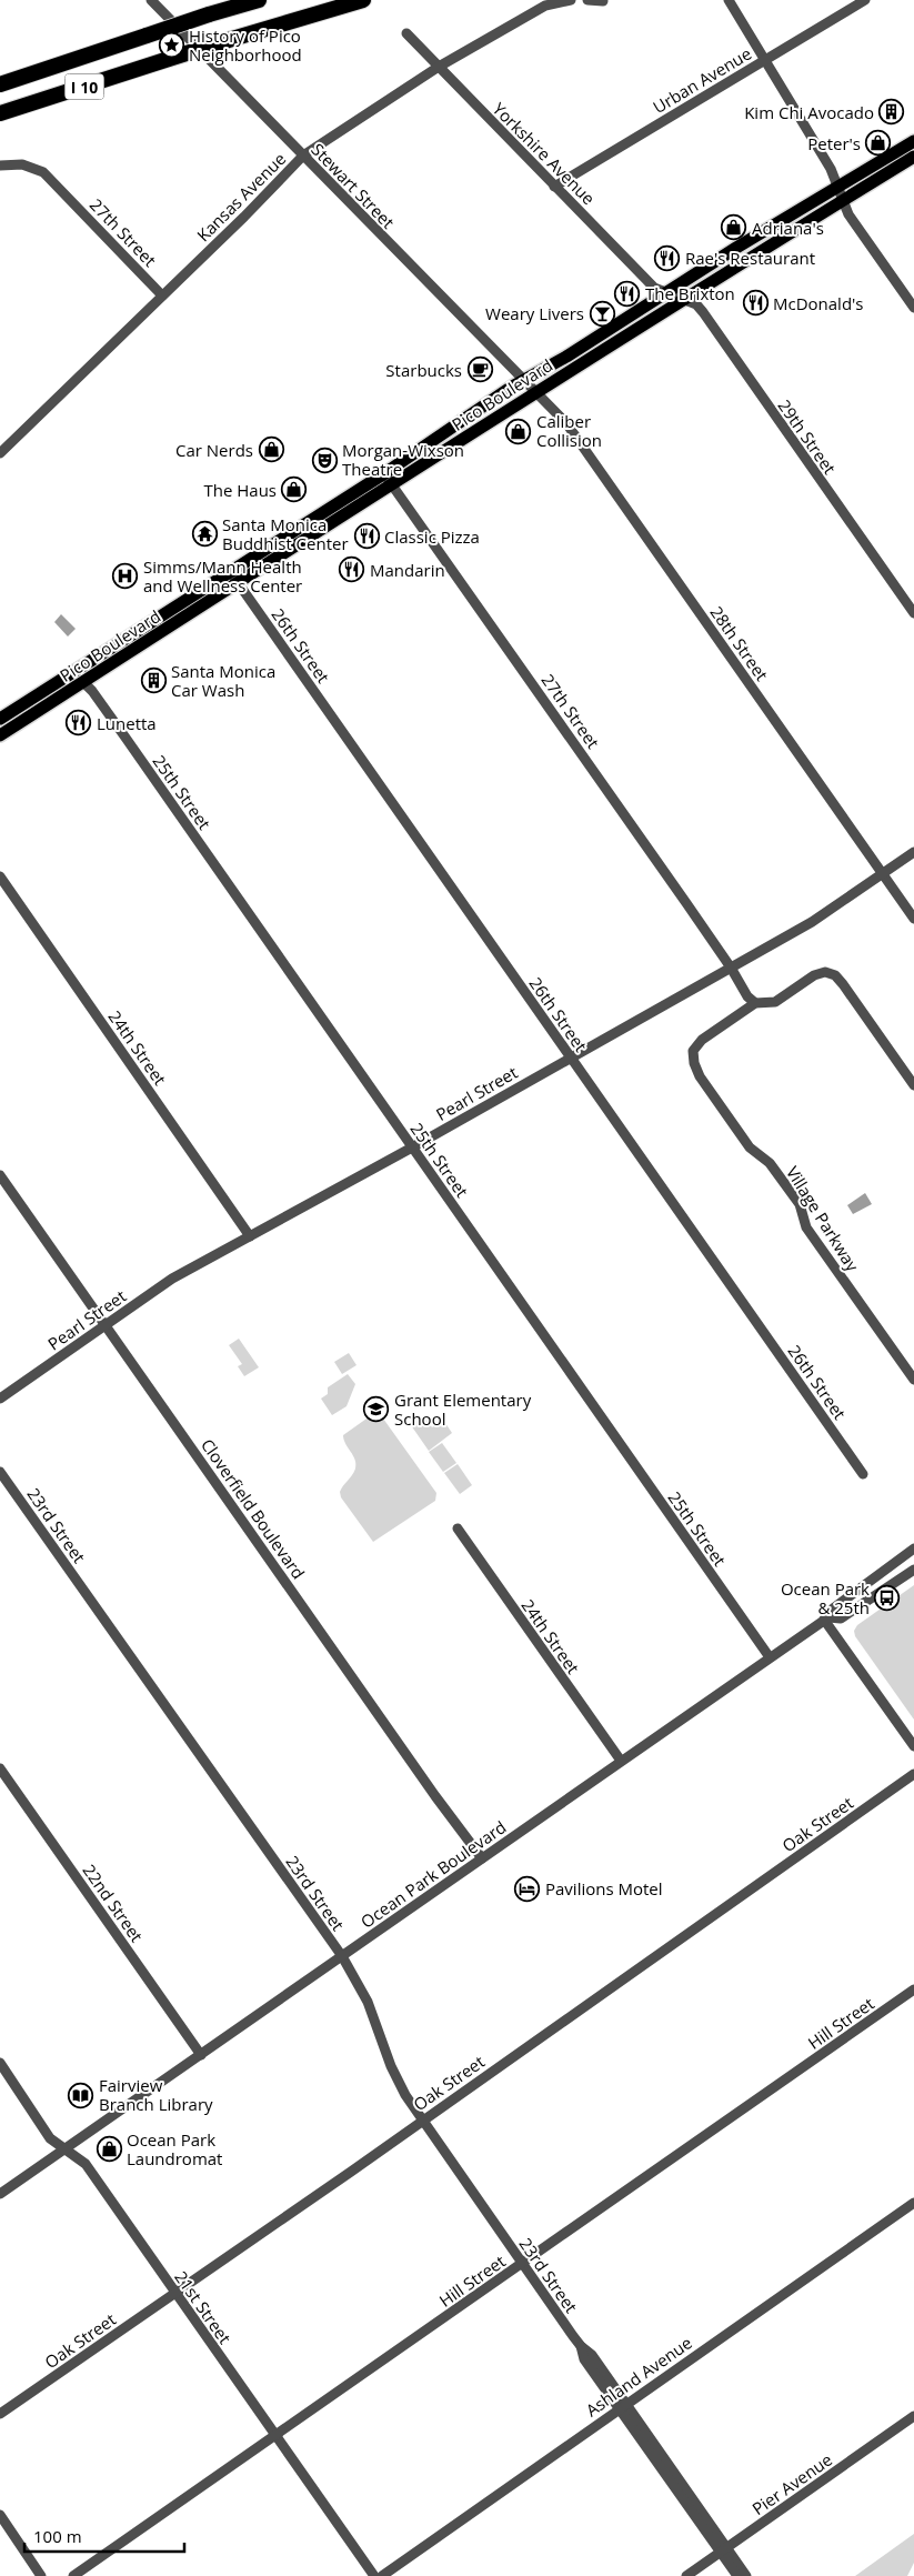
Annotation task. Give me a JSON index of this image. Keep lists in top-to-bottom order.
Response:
{
  "streets": {
    "highway": ["I 10"],
    "main road": ["Pico Boulevard"],
    "street": [
      "Urban Avenue",
      "Yorkshire Avenue",
      "Stewart Street",
      "Kansas Avenue",
      "27th Street",
      "29th Street",
      "28th Street",
      "26th Street",
      "25th Street",
      "24th Street",
      "Pearl Street",
      "Village Parkway",
      "Cloverfield Boulevard",
      "23rd Street",
      "Oak Street",
      "Ocean Park Boulevard",
      "22nd Street",
      "Hill Street",
      "21st Street",
      "Ashland Avenue",
      "Pier Avenue"
    ]
  },
  "crossings": [
    ["Urban Avenue", "Yorkshire Avenue"],
    ["Yorkshire Avenue", "Kansas Avenue"],
    ["Yorkshire Avenue", "Pico Boulevard"],
    ["Yorkshire Avenue", "29th Street"],
    ["Stewart Street", "Kansas Avenue"],
    ["Stewart Street", "Pico Boulevard"],
    ["Stewart Street", "28th Street"],
    ["Kansas Avenue", "27th Street"],
    ["27th Street", "Pico Boulevard"],
    ["27th Street", "Pearl Street"],
    ["27th Street", "Village Parkway"],
    ["Pico Boulevard", "29th Street"],
    ["Pico Boulevard", "28th Street"],
    ["Pico Boulevard", "26th Street"],
    ["Pico Boulevard", "25th Street"],
    ["28th Street", "Pearl Street"],
    ["26th Street", "Pearl Street"],
    ["25th Street", "Pearl Street"],
    ["25th Street", "Ocean Park Boulevard"],
    ["24th Street", "Pearl Street"],
    ["24th Street", "Ocean Park Boulevard"],
    ["Pearl Street", "Cloverfield Boulevard"],
    ["Cloverfield Boulevard", "Ocean Park Boulevard"],
    ["23rd Street", "Oak Street"],
    ["23rd Street", "Ocean Park Boulevard"],
    ["23rd Street", "Hill Street"],
    ["23rd Street", "Ashland Avenue"],
    ["23rd Street", "Pier Avenue"],
    ["Oak Street", "21st Street"],
    ["Ocean Park Boulevard", "22nd Street"],
    ["Ocean Park Boulevard", "21st Street"],
    ["Hill Street", "21st Street"]
  ],
  "places": {
    "place": ["History of Pico Neighborhood"],
    "building": ["Kim Chi Avocado", "Santa Monica Car Wash"],
    "shop": [
      "Peter's",
      "Adriana's",
      "Caliber Collision",
      "Car Nerds",
      "The Haus",
      "Ocean Park Laundromat"
    ],
    "restaurant": [
      "Rae's Restaurant",
      "The Brixton",
      "McDonald's",
      "Classic Pizza",
      "Mandarin",
      "Lunetta"
    ],
    "bar": ["Weary Livers"],
    "cafe": ["Starbucks"],
    "theatre": ["Morgan-Wixson Theatre"],
    "temple": ["Santa Monica Buddhist Center"],
    "hospital": ["Simms/Mann Health and Wellness Center"],
    "school or university": ["Grant Elementary School"],
    "bus stop": ["Ocean Park & 25th"],
    "hotel": ["Pavilions Motel"],
    "library": ["Fairview Branch Library"]
  },
  "scale_bar": "100 m"
}
